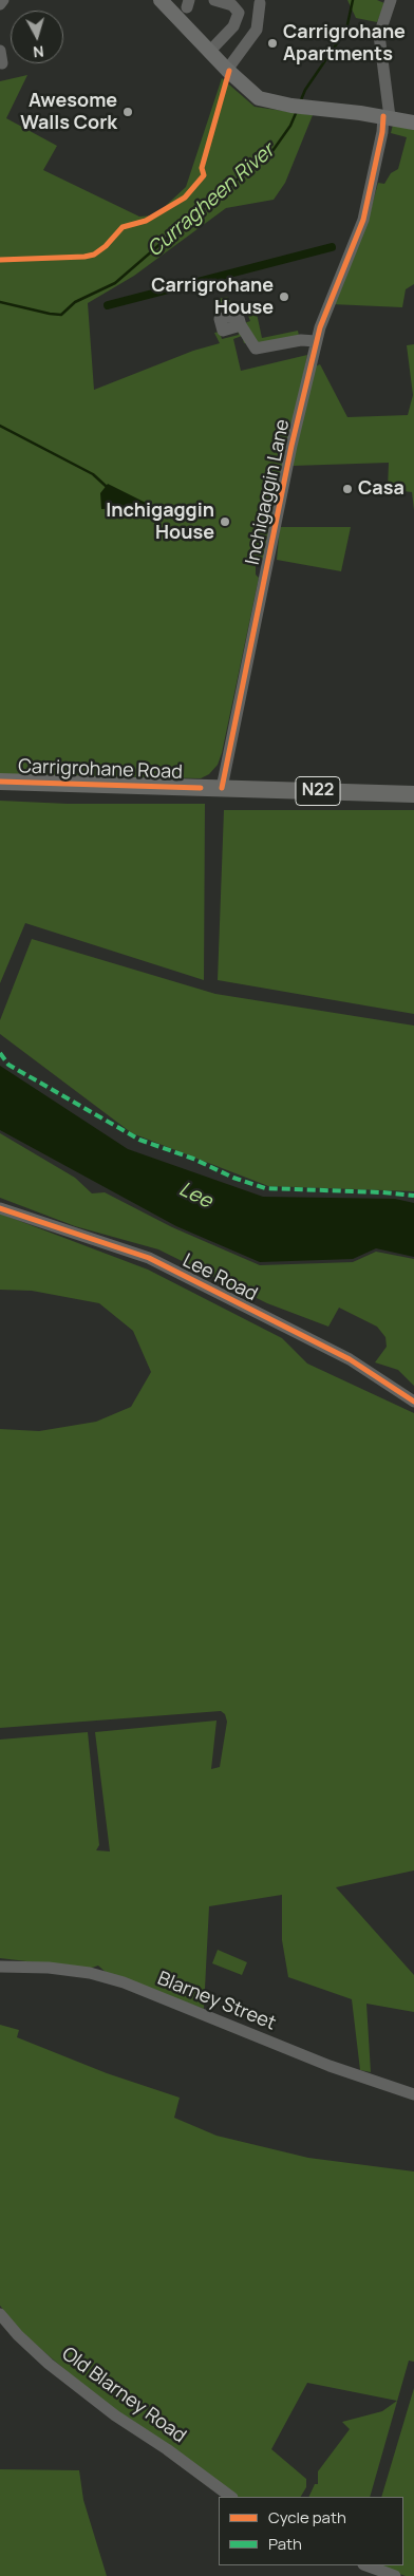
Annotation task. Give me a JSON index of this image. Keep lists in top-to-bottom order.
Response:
{
  "streets": {
    "highway": ["Carrigrohane Road", "N22"],
    "street": [
      "Inchigaggin Lane",
      "Lee Road",
      "Blarney Street",
      "Old Blarney Road"
    ]
  },
  "crossings": [
    ["Inchigaggin Lane", "Carrigrohane Road"]
  ],
  "water": ["Curragheen River", "Lee"],
  "places": [
    "Carrigrohane Apartments",
    "Awesome Walls Cork",
    "Carrigrohane House",
    "Casa",
    "Inchigaggin House"
  ],
  "legend": ["Cycle path", "Path"],
  "north": "bottom"
}
